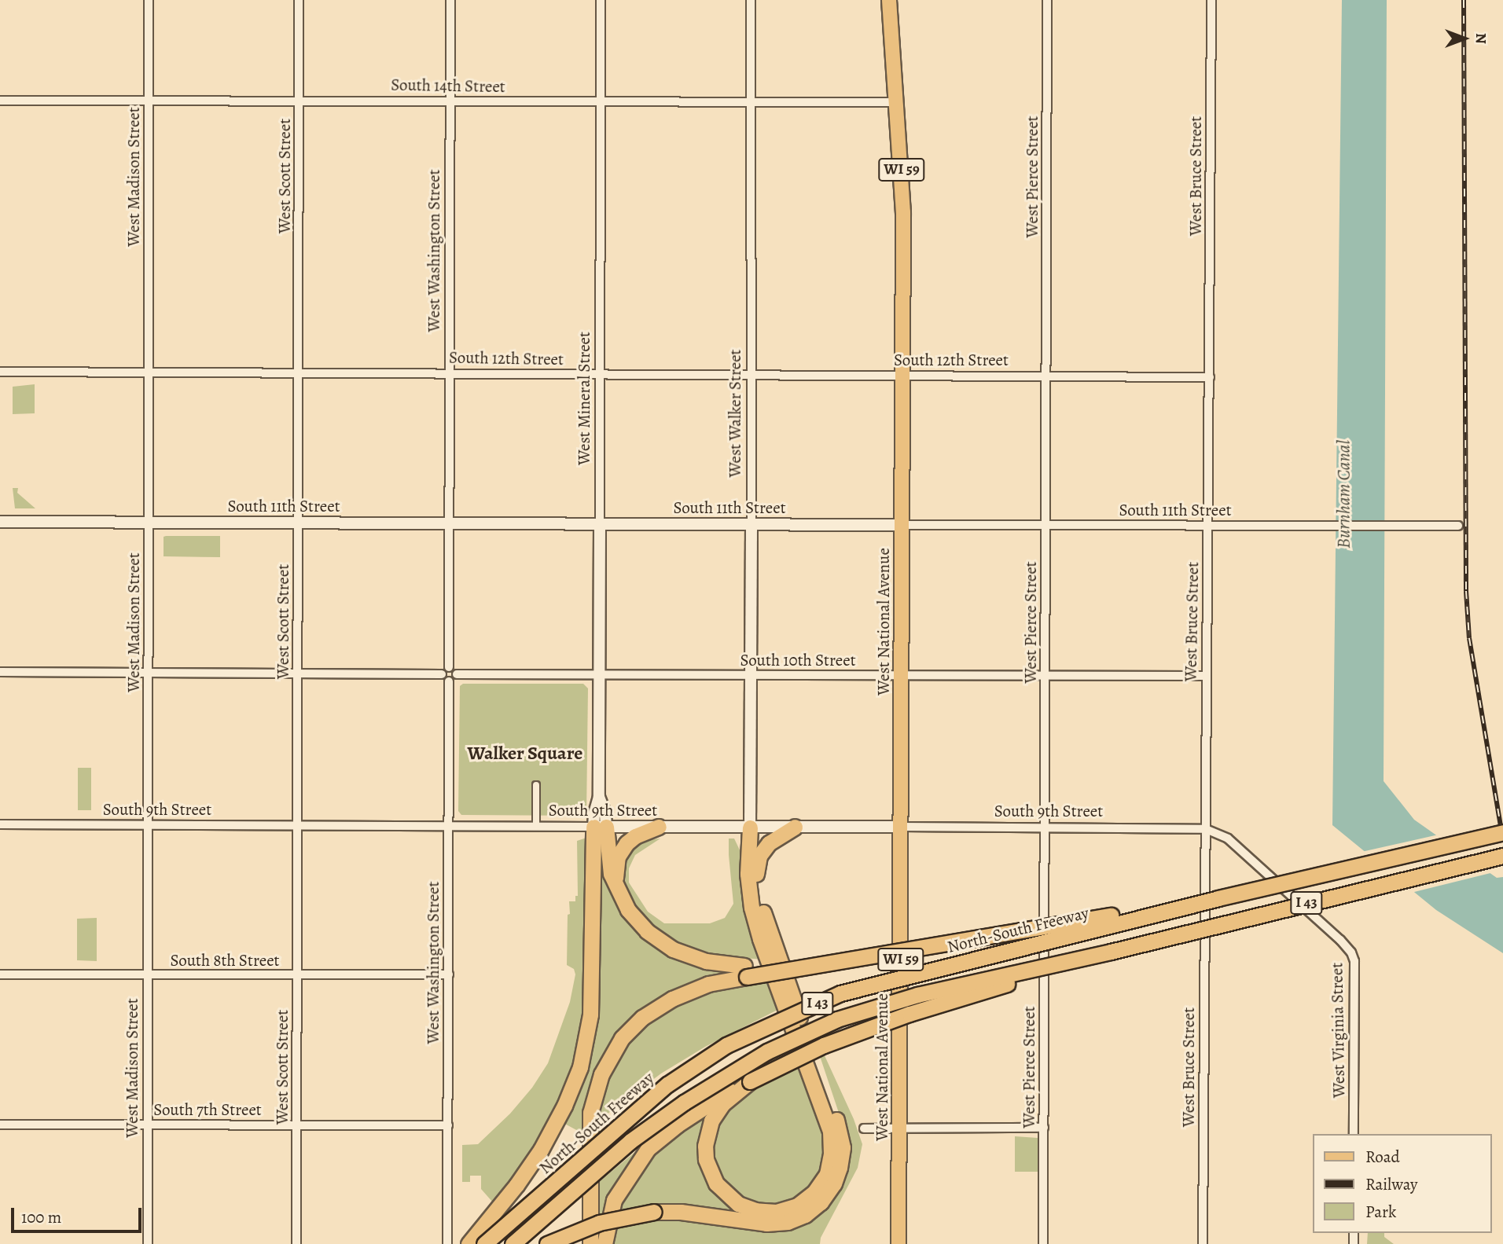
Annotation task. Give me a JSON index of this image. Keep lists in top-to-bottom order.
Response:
{
  "streets": {
    "highway": ["I 43", "North-South Freeway"],
    "main road": ["WI 59", "West National Avenue"],
    "street": [
      "South 14th Street",
      "West Scott Street",
      "West Bruce Street",
      "West Madison Street",
      "West Pierce Street",
      "West Washington Street",
      "South 12th Street",
      "West Mineral Street",
      "West Walker Street",
      "South 11th Street",
      "South 10th Street",
      "South 9th Street",
      "South 8th Street",
      "West Virginia Street",
      "South 7th Street"
    ]
  },
  "crossings": [
    ["South 14th Street", "West Scott Street"],
    ["South 14th Street", "West Madison Street"],
    ["South 14th Street", "West Washington Street"],
    ["South 14th Street", "West Mineral Street"],
    ["South 14th Street", "West Walker Street"],
    ["South 14th Street", "West National Avenue"],
    ["West Scott Street", "South 12th Street"],
    ["West Scott Street", "South 11th Street"],
    ["West Scott Street", "South 9th Street"],
    ["West Scott Street", "South 8th Street"],
    ["West Scott Street", "South 7th Street"],
    ["West Bruce Street", "South 12th Street"],
    ["West Bruce Street", "South 11th Street"],
    ["West Bruce Street", "South 10th Street"],
    ["West Bruce Street", "South 9th Street"],
    ["West Bruce Street", "West Virginia Street"],
    ["West Madison Street", "South 12th Street"],
    ["West Madison Street", "South 11th Street"],
    ["West Madison Street", "South 9th Street"],
    ["West Madison Street", "South 8th Street"],
    ["West Madison Street", "South 7th Street"],
    ["West Pierce Street", "South 12th Street"],
    ["West Pierce Street", "South 11th Street"],
    ["West Pierce Street", "South 10th Street"],
    ["West Pierce Street", "South 9th Street"],
    ["West Washington Street", "South 12th Street"],
    ["West Washington Street", "South 11th Street"],
    ["West Washington Street", "South 10th Street"],
    ["West Washington Street", "South 9th Street"],
    ["West Washington Street", "South 8th Street"],
    ["West Washington Street", "South 7th Street"],
    ["South 12th Street", "West Mineral Street"],
    ["South 12th Street", "West Walker Street"],
    ["South 12th Street", "West National Avenue"],
    ["West Mineral Street", "South 11th Street"],
    ["West Mineral Street", "South 10th Street"],
    ["West Mineral Street", "South 9th Street"],
    ["West Walker Street", "South 11th Street"],
    ["West Walker Street", "South 10th Street"],
    ["West Walker Street", "South 9th Street"],
    ["South 11th Street", "West National Avenue"],
    ["West National Avenue", "South 10th Street"],
    ["West National Avenue", "South 9th Street"],
    ["South 9th Street", "West Virginia Street"]
  ],
  "districts": ["Walker Square"],
  "water": ["Burnham Canal"],
  "legend": ["Road", "Railway", "Park"],
  "scale_bar": "100 m",
  "north": "right"
}
